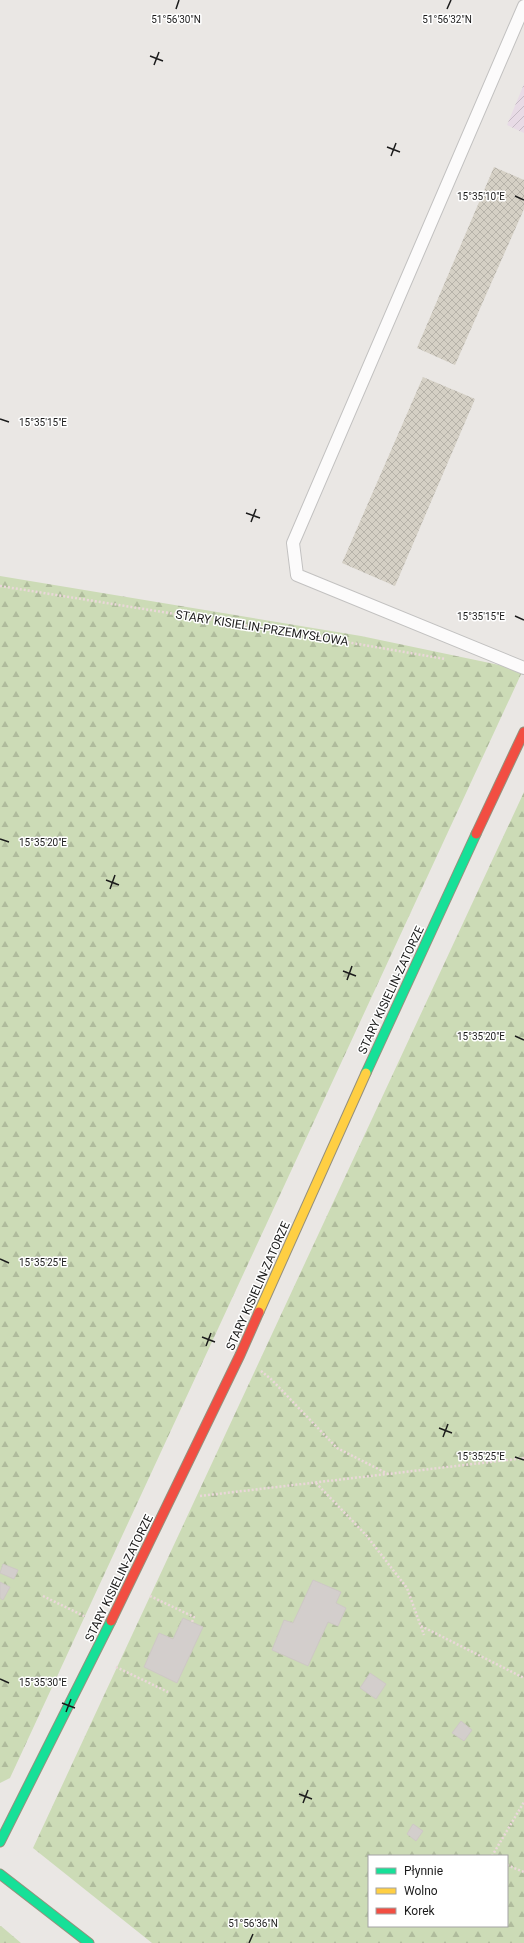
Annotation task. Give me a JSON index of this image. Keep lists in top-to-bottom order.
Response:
{
  "streets": {
    "street": ["STARY KISIELIN-ZATORZE"],
    "path": ["STARY KISIELIN-PRZEMYSŁOWA"]
  },
  "legend": ["Płynnie", "Wolno", "Korek"],
  "coordinates": [
    "51°56'30\"N",
    "51°56'32\"N",
    "15°35'10\"E",
    "15°35'15\"E",
    "15°35'20\"E",
    "15°35'25\"E",
    "15°35'30\"E",
    "51°56'36\"N"
  ]
}
